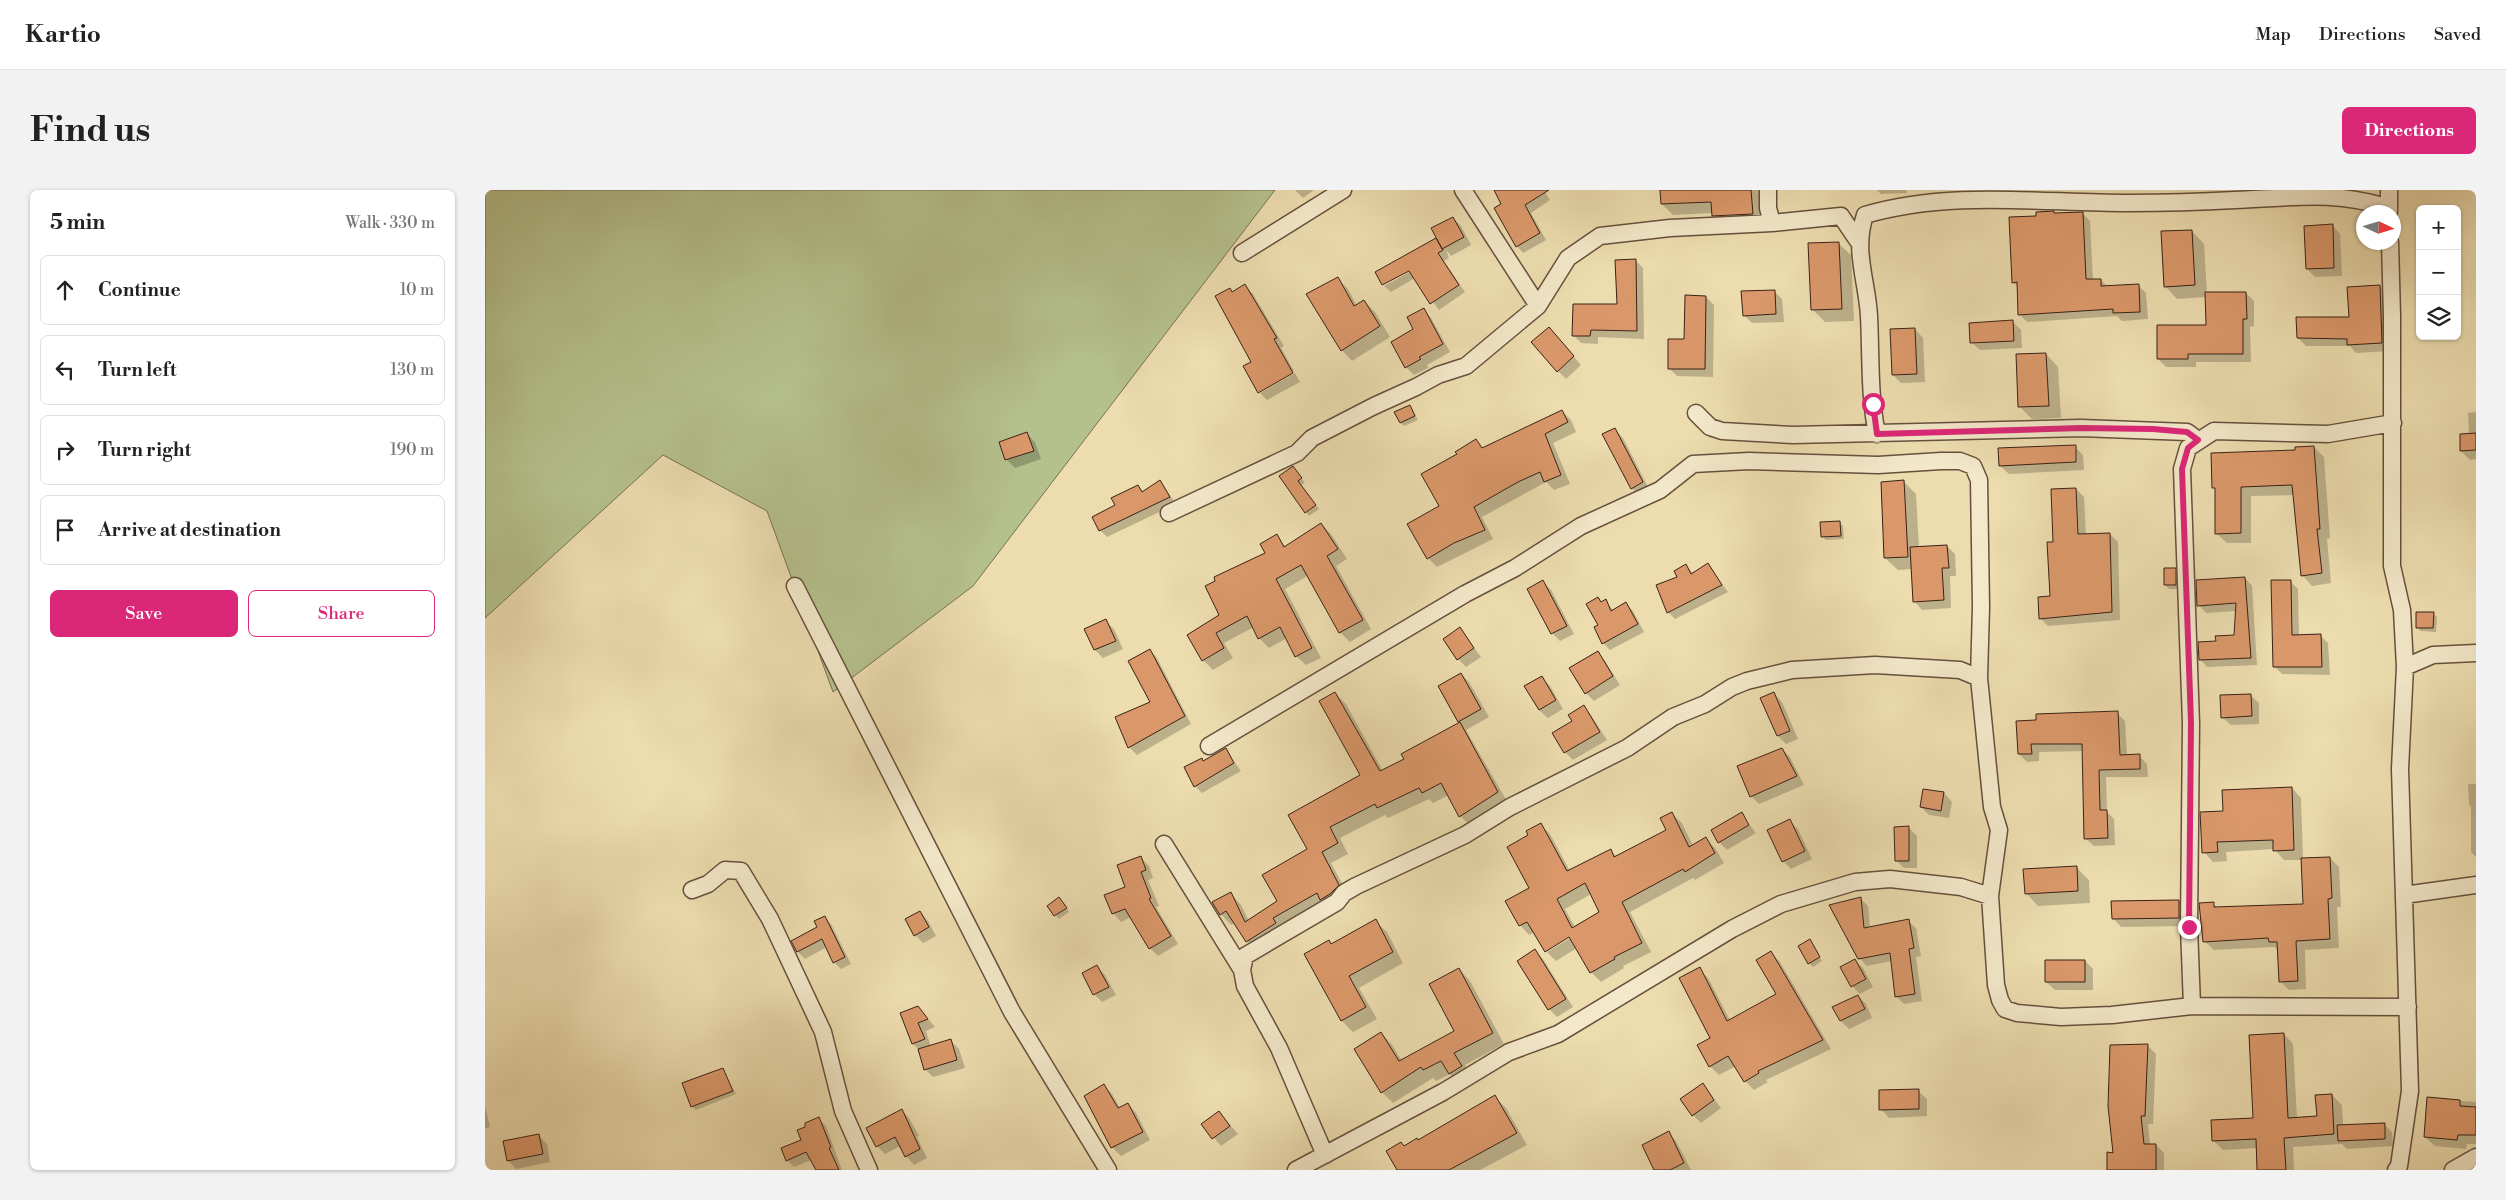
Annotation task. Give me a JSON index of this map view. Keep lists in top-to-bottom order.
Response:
{
  "north": "right",
  "page": {
    "header": "Kartio",
    "nav": ["Map", "Directions", "Saved"],
    "buttons": [
      "Directions",
      ["Save", "Share"]
    ],
    "title": "Find us",
    "heading": ["5 min", "Walk · 330 m"],
    "map_buttons": ["+", "−"],
    "list": [
      ["Continue", "10 m"],
      ["Turn left", "130 m"],
      ["Turn right", "190 m"],
      "Arrive at destination"
    ]
  }
}
